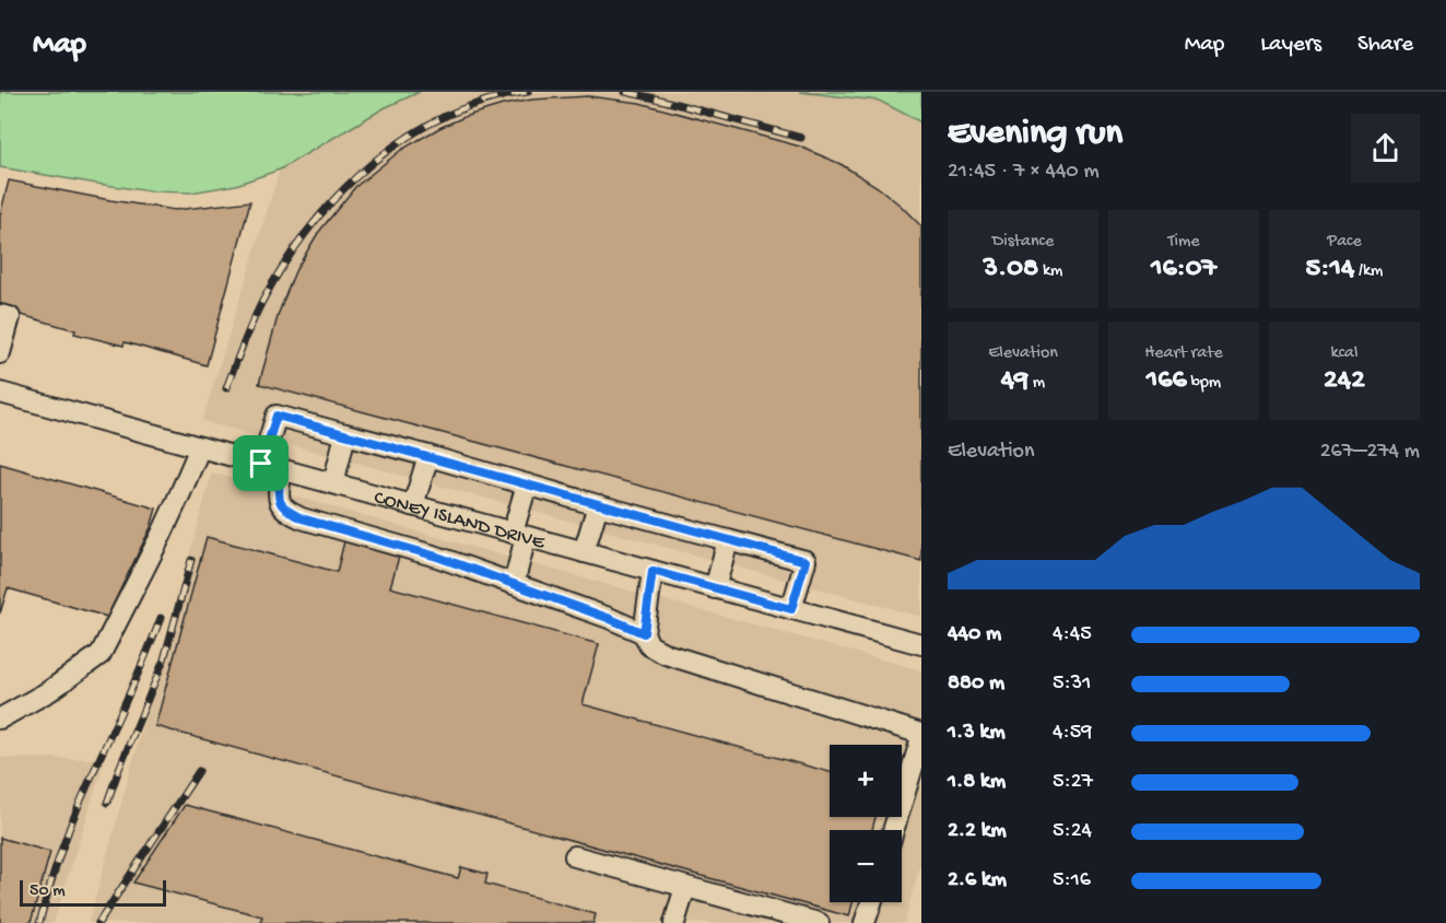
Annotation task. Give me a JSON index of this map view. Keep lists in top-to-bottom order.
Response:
{
  "streets": {
    "street": ["CONEY ISLAND DRIVE"]
  },
  "scale_bar": "50 m",
  "page": {
    "header": "Map",
    "nav": ["Map", "Layers", "Share"],
    "heading": ["Evening run", "21:45 · 7 × 440 m"],
    "stats": [
      ["Distance", "3.08 km"],
      ["Time", "16:07"],
      ["Pace", "5:14 /km"],
      ["Elevation", "49 m"],
      ["Heart rate", "166 bpm"],
      ["kcal", "242"]
    ],
    "chart": ["Elevation", "267–274 m"],
    "list": [
      {
        "name": "440 m",
        "note": "4:45"
      },
      {
        "name": "880 m",
        "note": "5:31"
      },
      {
        "name": "1.3 km",
        "note": "4:59"
      },
      {
        "name": "1.8 km",
        "note": "5:27"
      },
      {
        "name": "2.2 km",
        "note": "5:24"
      },
      {
        "name": "2.6 km",
        "note": "5:16"
      }
    ],
    "map_buttons": ["+", "−"],
    "scale": "50 m"
  }
}
